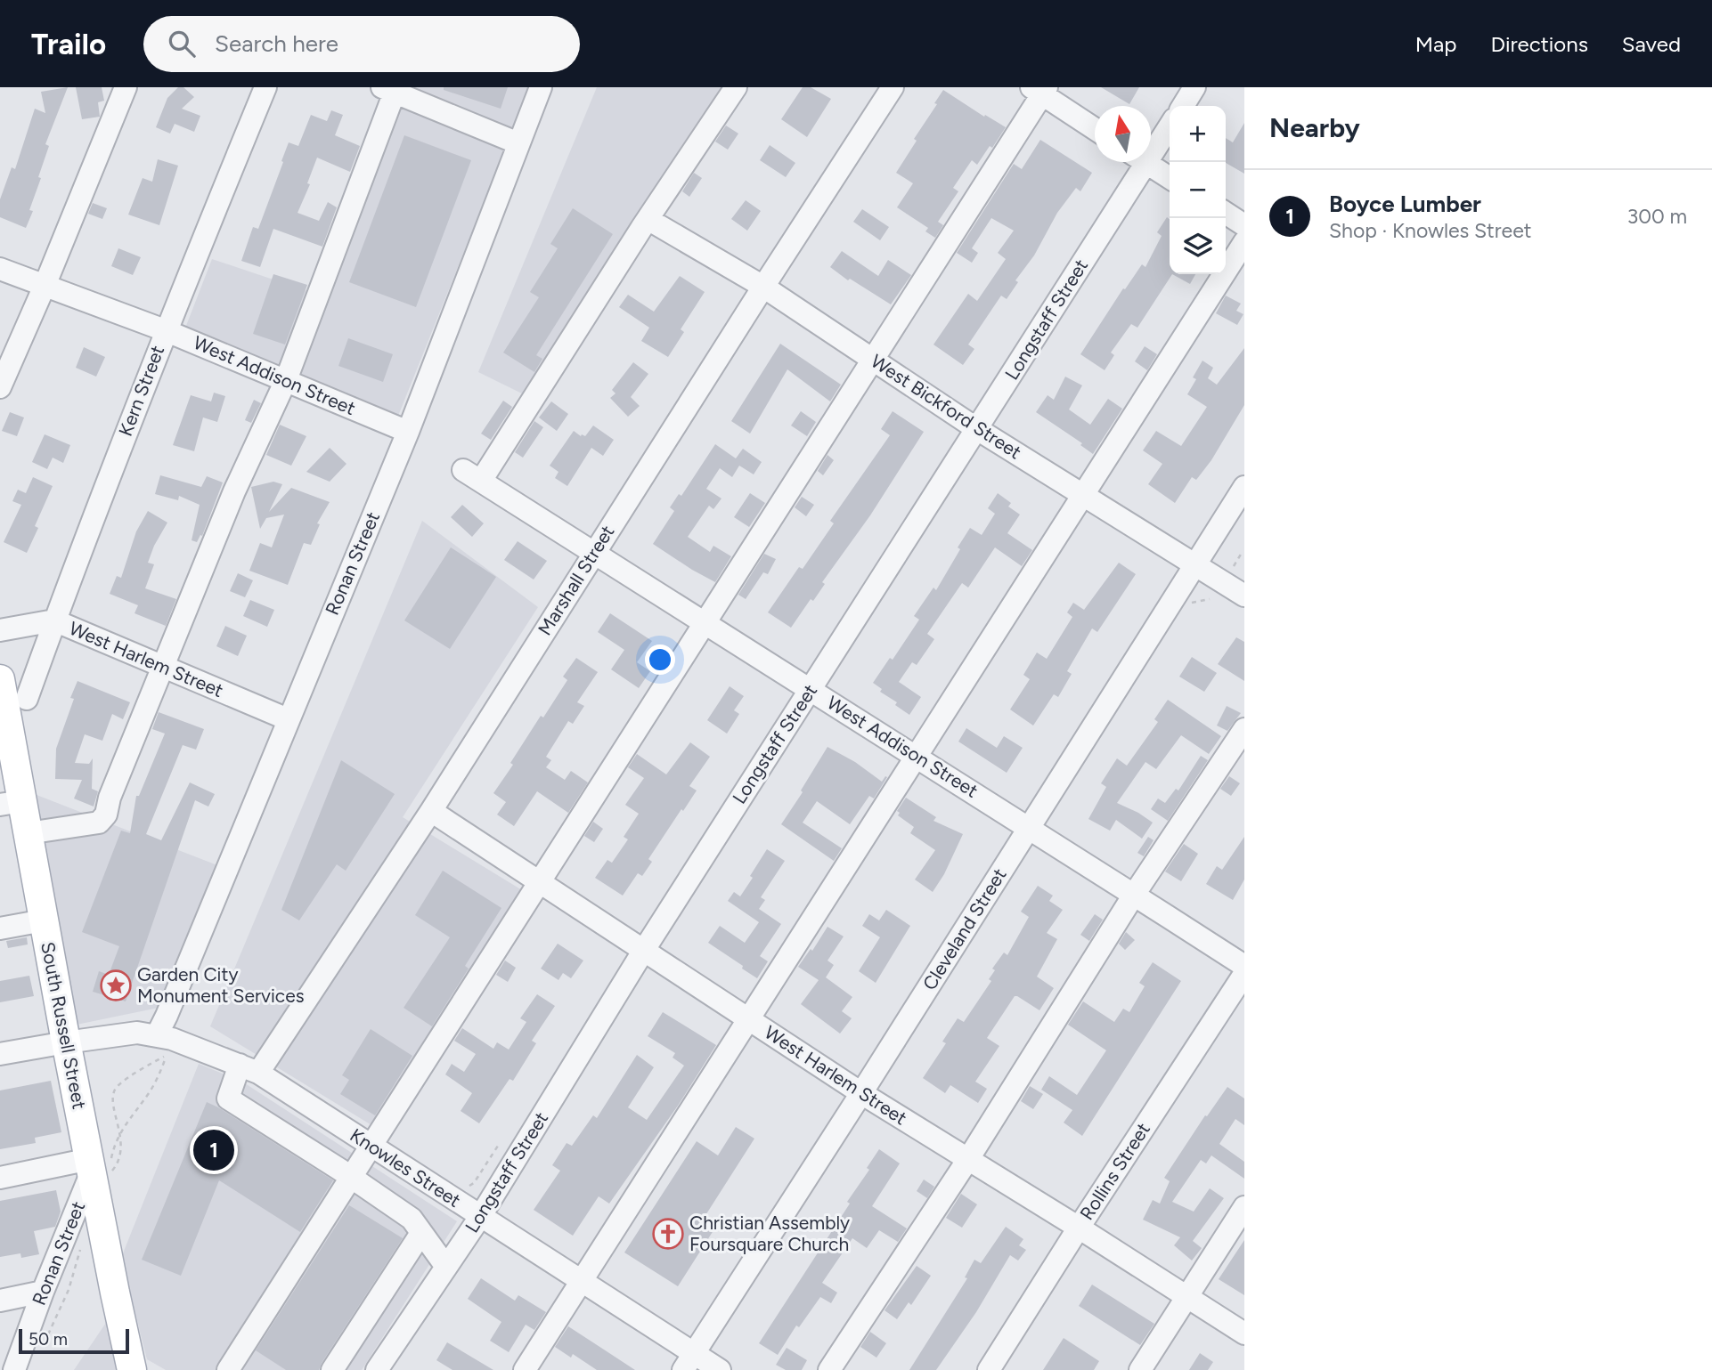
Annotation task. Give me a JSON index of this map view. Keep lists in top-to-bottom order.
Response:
{
  "streets": {
    "main road": ["South Russell Street"],
    "street": [
      "Longstaff Street",
      "West Addison Street",
      "Kern Street",
      "West Bickford Street",
      "Ronan Street",
      "Marshall Street",
      "West Harlem Street",
      "Cleveland Street",
      "Knowles Street",
      "Rollins Street"
    ]
  },
  "crossings": [
    ["Longstaff Street", "West Addison Street"],
    ["Longstaff Street", "West Bickford Street"],
    ["Longstaff Street", "West Harlem Street"],
    ["Longstaff Street", "Knowles Street"],
    ["West Addison Street", "Kern Street"],
    ["West Addison Street", "West Bickford Street"],
    ["West Addison Street", "Ronan Street"],
    ["West Addison Street", "Marshall Street"],
    ["West Addison Street", "Cleveland Street"],
    ["Kern Street", "West Harlem Street"],
    ["West Bickford Street", "Marshall Street"],
    ["West Bickford Street", "Cleveland Street"],
    ["Ronan Street", "West Harlem Street"],
    ["Ronan Street", "South Russell Street"],
    ["Ronan Street", "Knowles Street"],
    ["Marshall Street", "West Harlem Street"],
    ["Marshall Street", "Knowles Street"],
    ["West Harlem Street", "Cleveland Street"],
    ["West Harlem Street", "Rollins Street"],
    ["Cleveland Street", "Knowles Street"],
    ["South Russell Street", "Knowles Street"]
  ],
  "places": {
    "place": ["Garden City Monument Services"],
    "church": ["Christian Assembly Foursquare Church"]
  },
  "scale_bar": "50 m",
  "north": "top",
  "page": {
    "header": "Trailo",
    "search": "Search here",
    "nav": ["Map", "Directions", "Saved"],
    "heading": "Nearby",
    "map_buttons": ["+", "−"],
    "list": [
      {
        "mark": "1",
        "name": "Boyce Lumber",
        "note": "Shop · Knowles Street",
        "value": "300 m"
      }
    ],
    "pins": "1",
    "scale": "50 m"
  }
}
